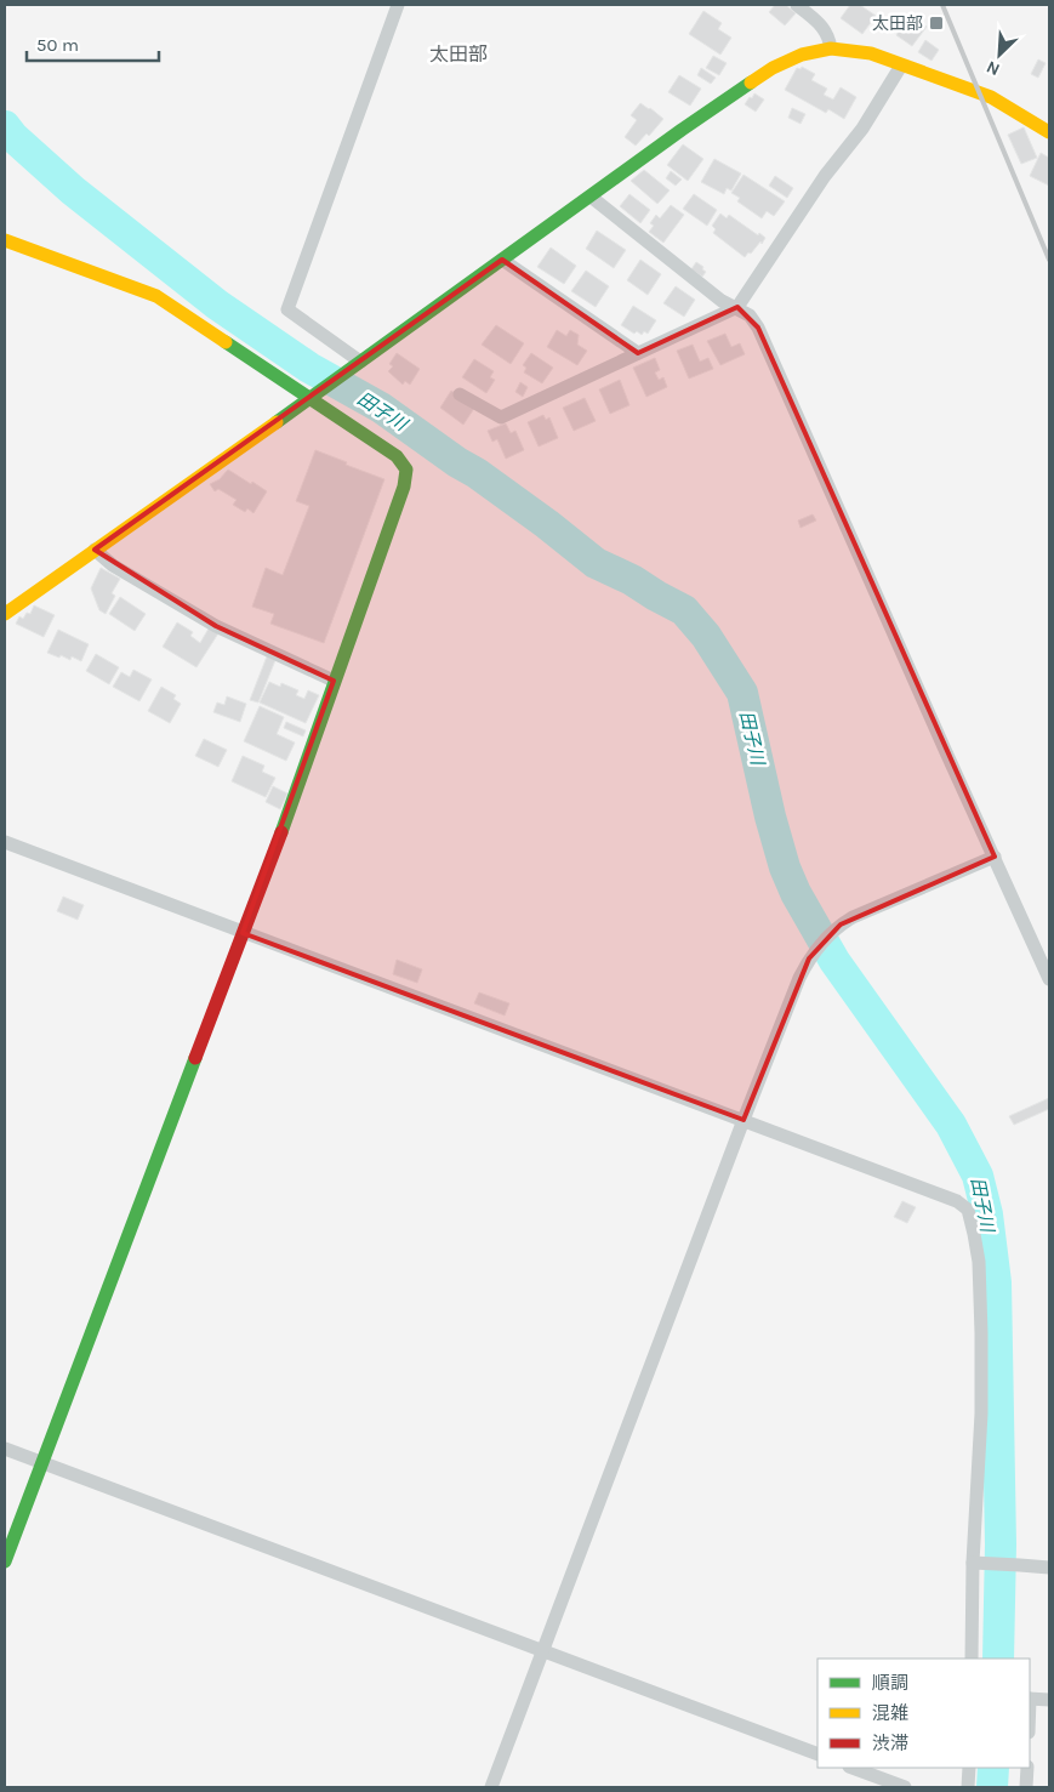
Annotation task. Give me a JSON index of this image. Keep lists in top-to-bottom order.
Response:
{
  "districts": ["太田部"],
  "water": ["田子川"],
  "places": {
    "transit": ["太田部"]
  },
  "legend": ["順調", "混雑", "渋滞"],
  "scale_bar": "50 m",
  "north": "bottom left"
}
